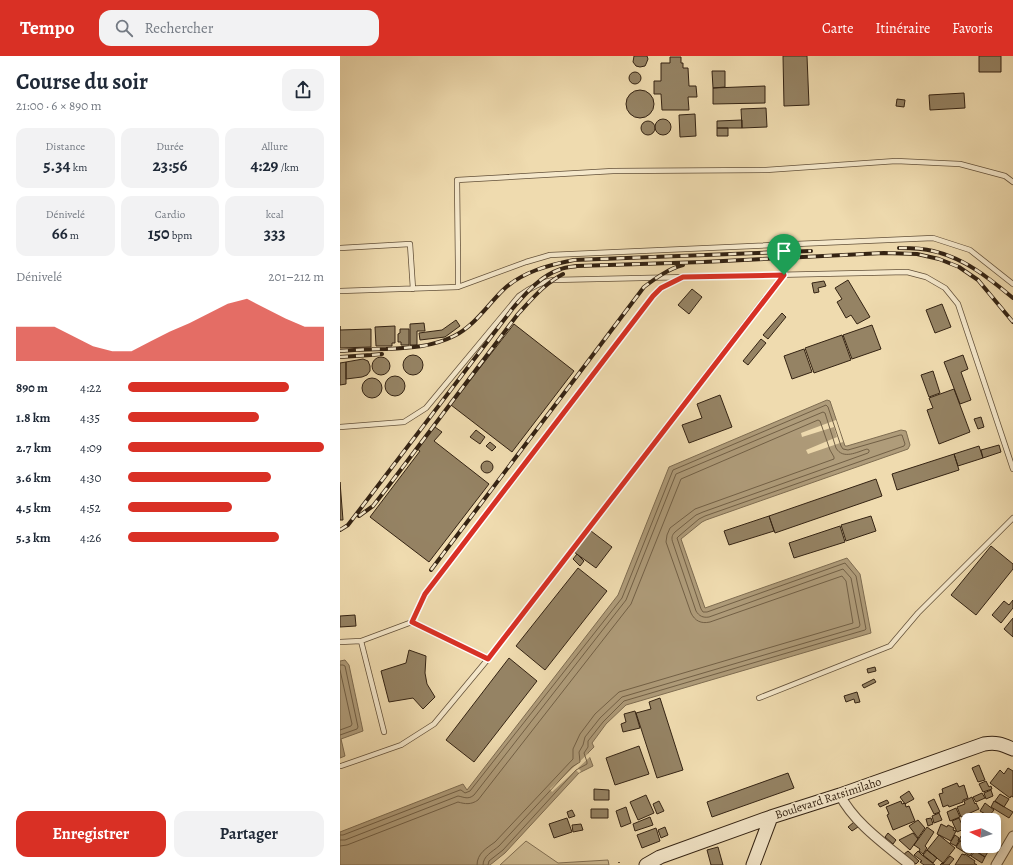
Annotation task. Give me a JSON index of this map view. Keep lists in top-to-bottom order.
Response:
{
  "streets": {
    "main road": ["Boulevard Ratsimilaho"]
  },
  "north": "left",
  "page": {
    "header": "Tempo",
    "search": "Rechercher",
    "nav": ["Carte", "Itinéraire", "Favoris"],
    "heading": ["Course du soir", "21:00 · 6 × 890 m"],
    "stats": [
      ["Distance", "5.34 km"],
      ["Durée", "23:56"],
      ["Allure", "4:29 /km"],
      ["Dénivelé", "66 m"],
      ["Cardio", "150 bpm"],
      ["kcal", "333"]
    ],
    "chart": ["Dénivelé", "201–212 m"],
    "list": [
      {
        "name": "890 m",
        "note": "4:22"
      },
      {
        "name": "1.8 km",
        "note": "4:35"
      },
      {
        "name": "2.7 km",
        "note": "4:09"
      },
      {
        "name": "3.6 km",
        "note": "4:30"
      },
      {
        "name": "4.5 km",
        "note": "4:52"
      },
      {
        "name": "5.3 km",
        "note": "4:26"
      }
    ],
    "buttons": ["Enregistrer", "Partager"]
  }
}
